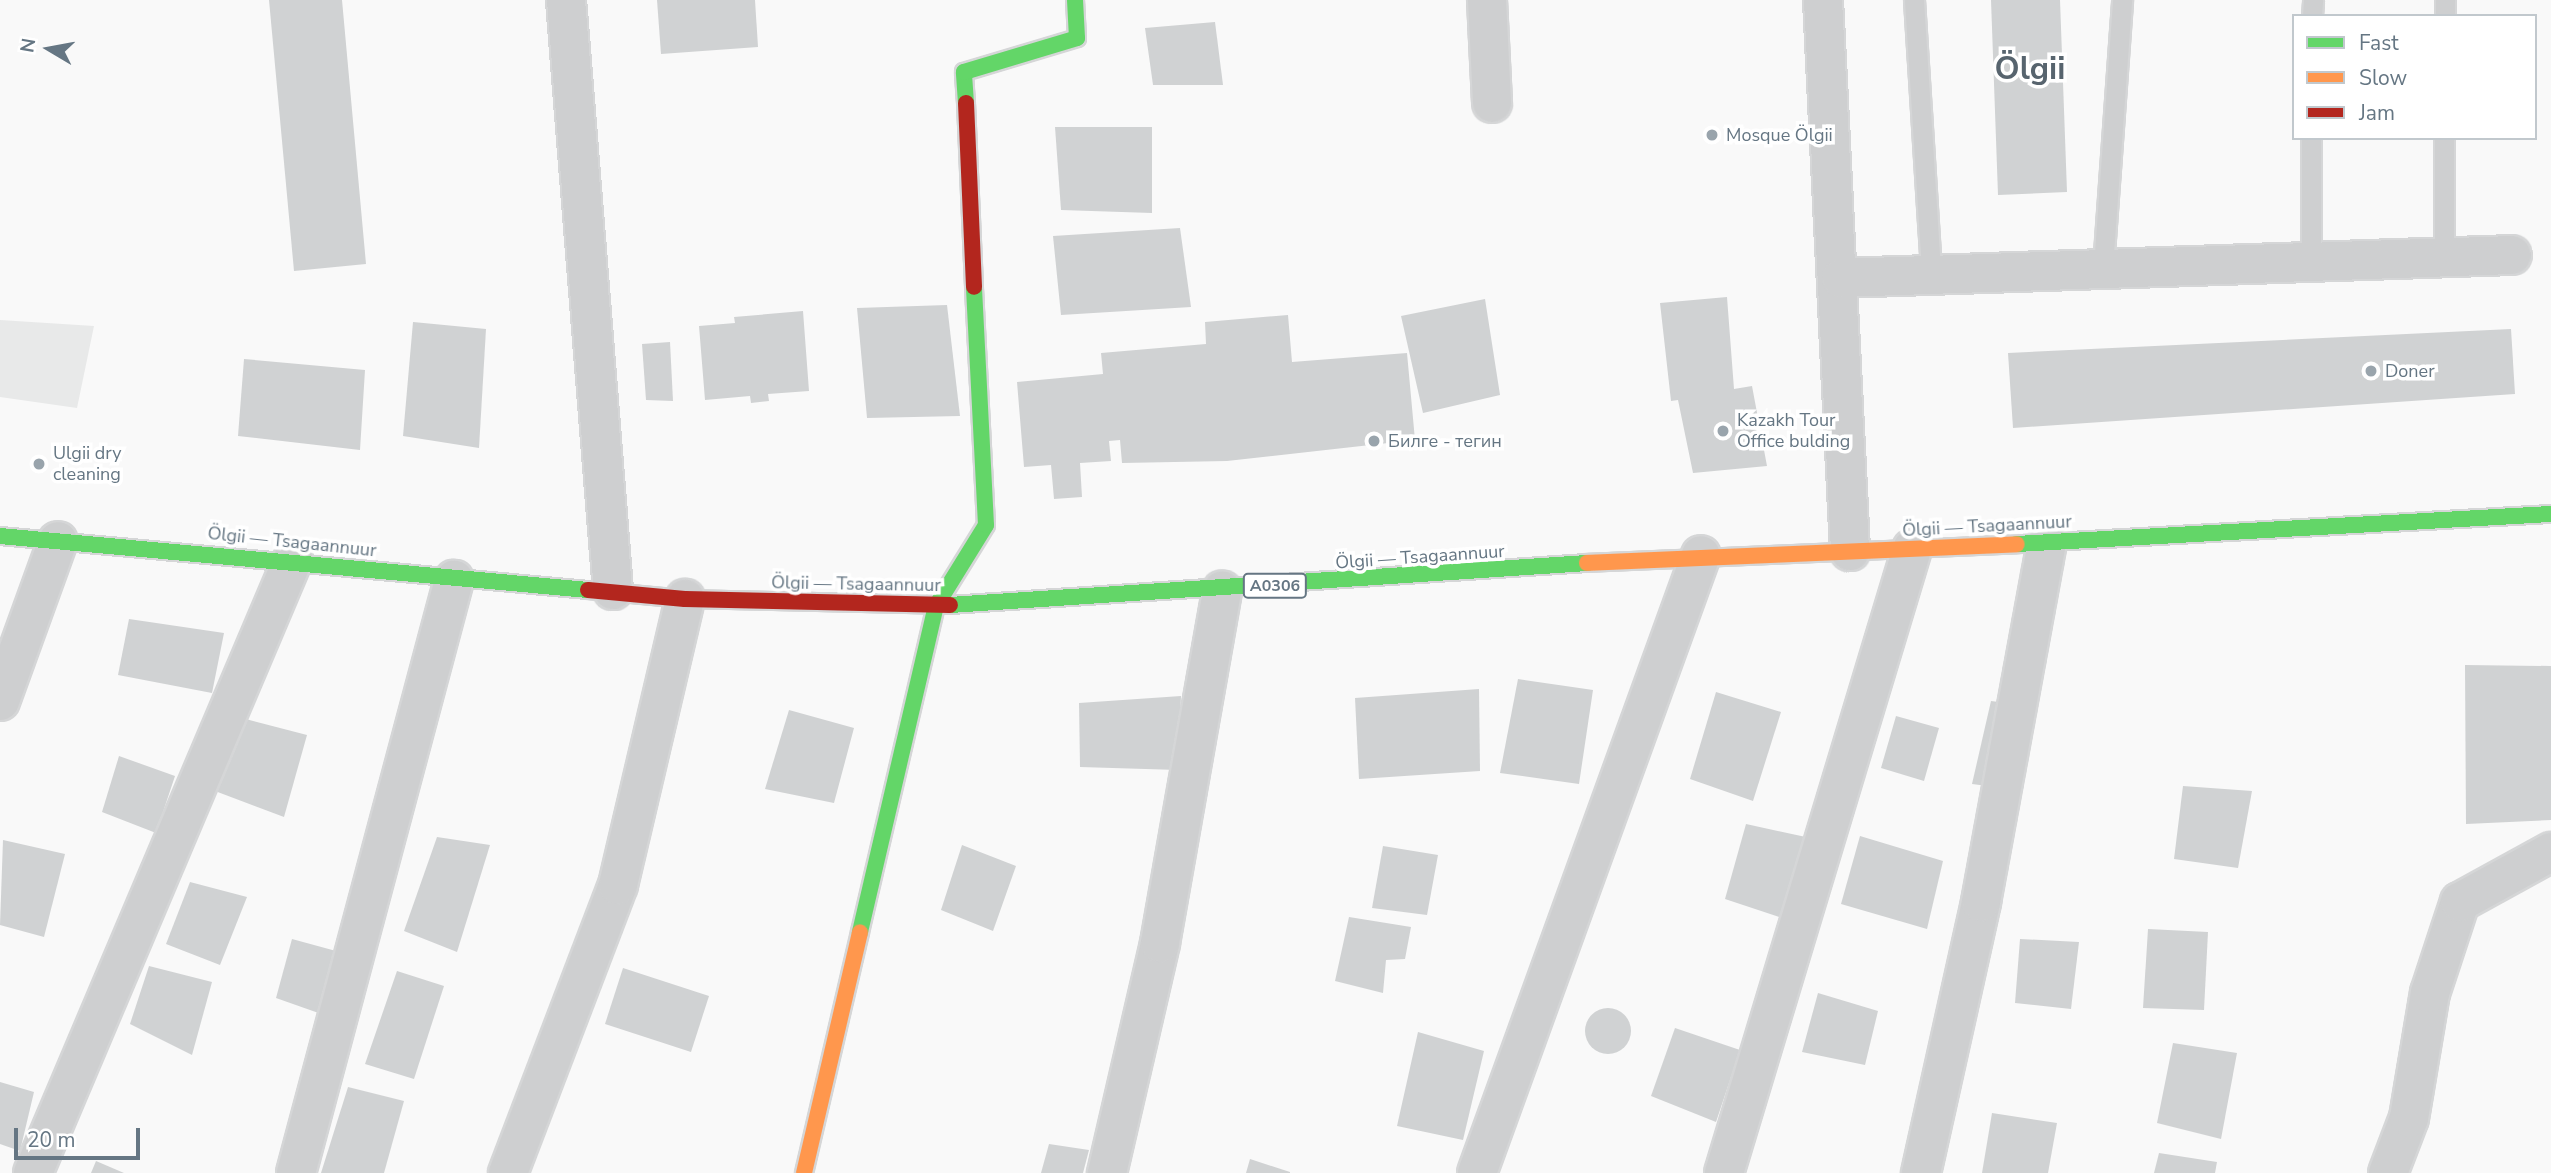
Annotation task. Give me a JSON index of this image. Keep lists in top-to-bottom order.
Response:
{
  "streets": {
    "main road": ["Ölgii — Tsagaannuur", "A0306"]
  },
  "districts": ["Ölgii"],
  "places": [
    "Mosque Ölgii",
    "Doner",
    "Kazakh Tour Office bulding",
    "Билге - тегин",
    "Ulgii dry cleaning"
  ],
  "legend": ["Fast", "Slow", "Jam"],
  "scale_bar": "20 m",
  "north": "left"
}
